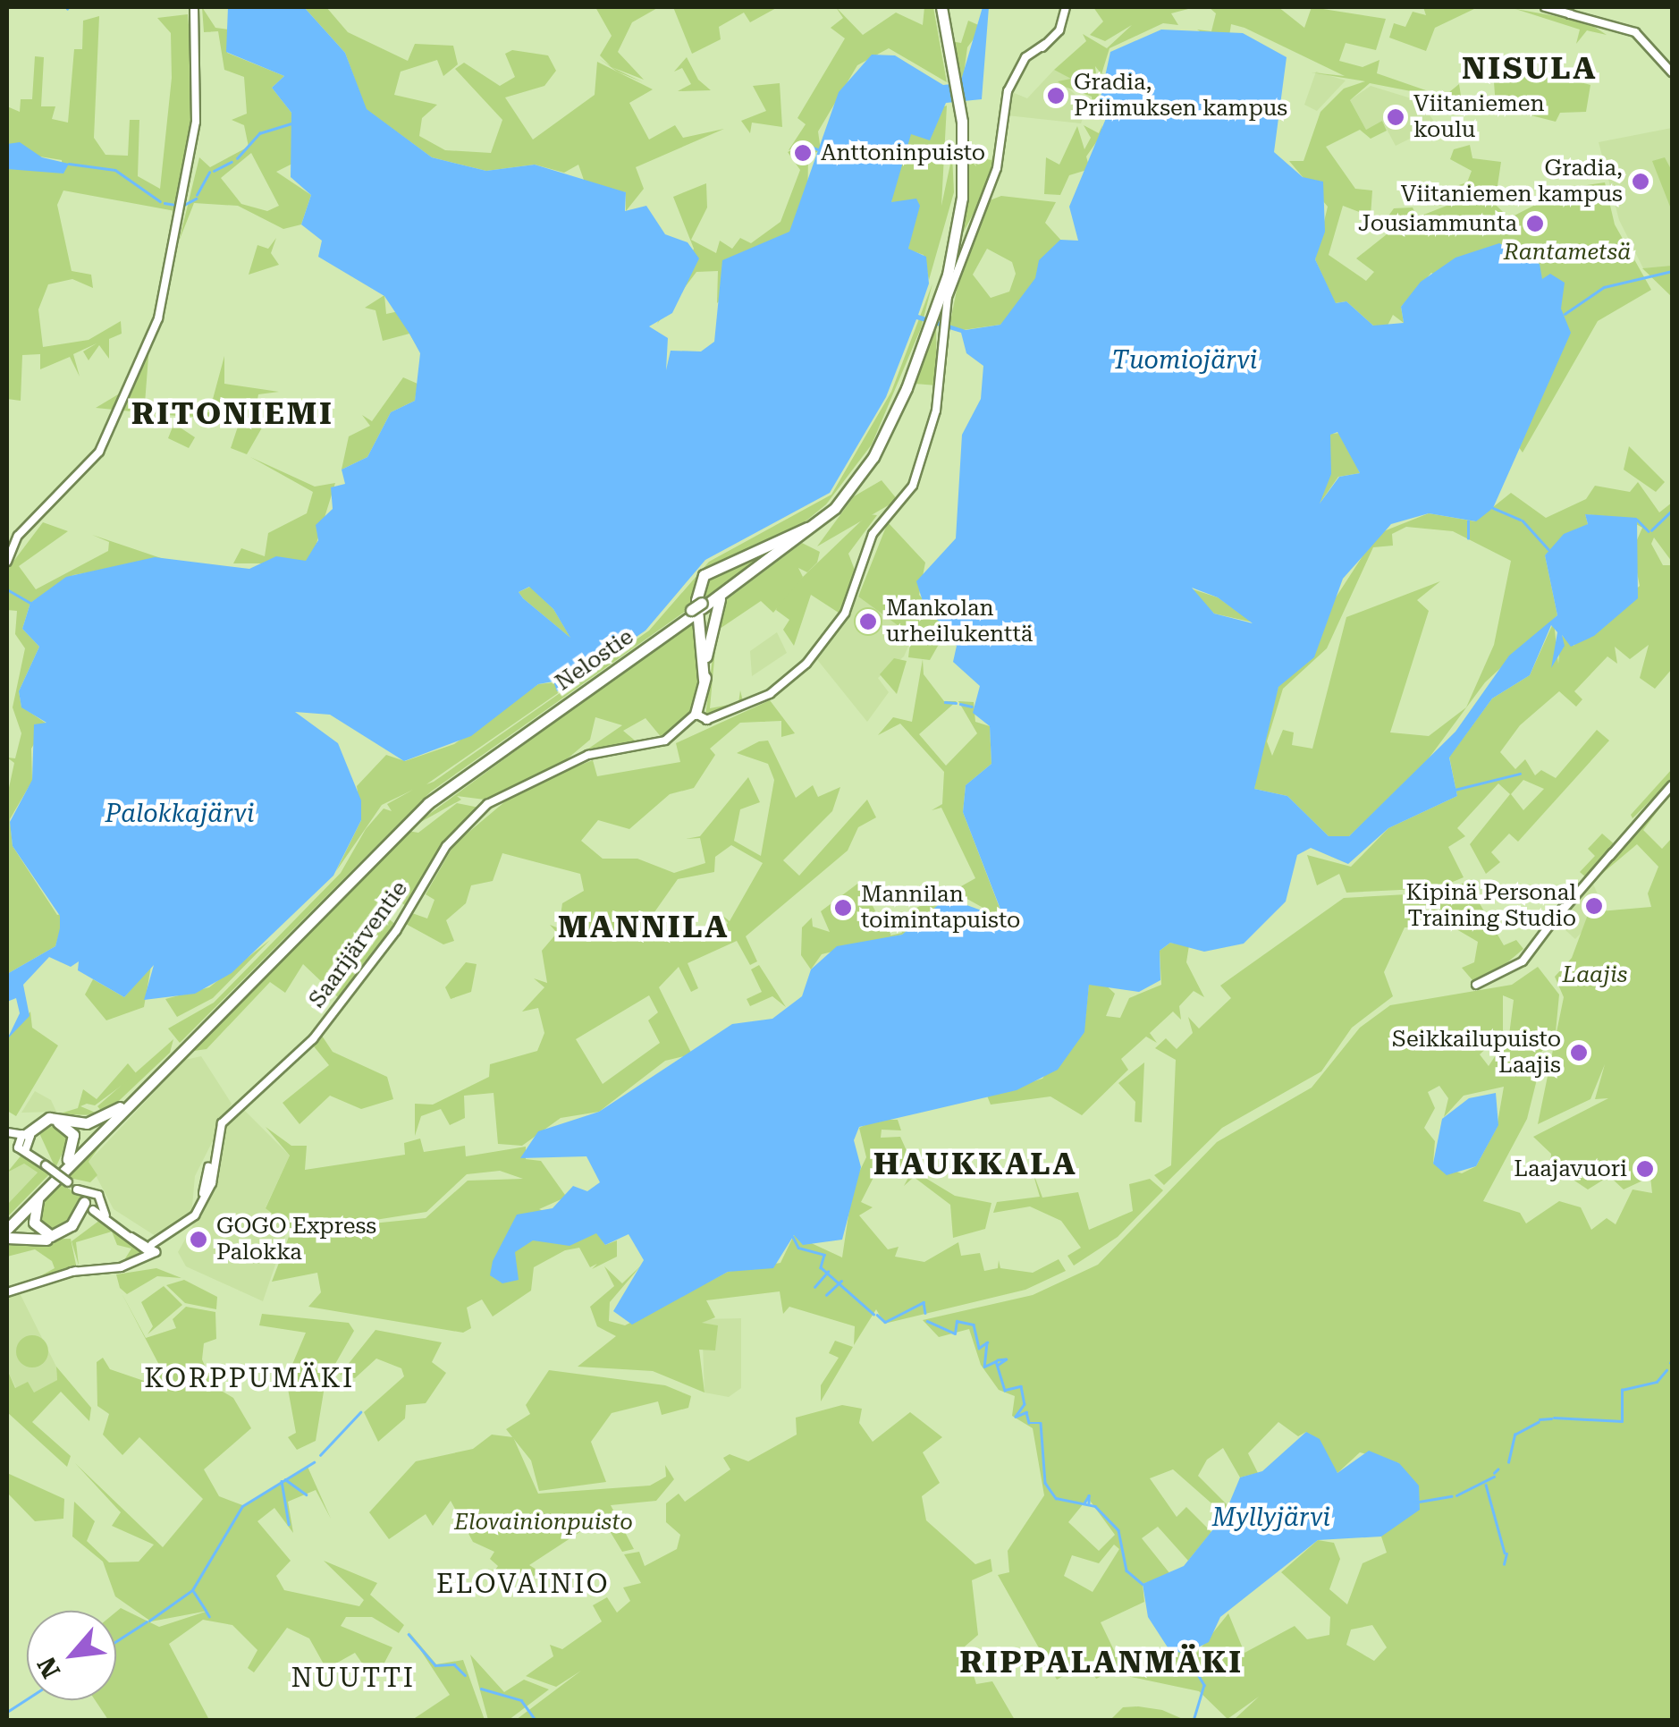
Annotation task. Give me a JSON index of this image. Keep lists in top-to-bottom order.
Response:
{
  "streets": {
    "highway": ["Nelostie"],
    "main road": ["Saarijärventie"]
  },
  "districts": [
    "NISULA",
    "RITONIEMI",
    "MANNILA",
    "HAUKKALA",
    "KORPPUMÄKI",
    "ELOVAINIO",
    "RIPPALANMÄKI",
    "NUUTTI"
  ],
  "water": ["Tuomiojärvi", "Palokkajärvi", "Myllyjärvi"],
  "parks": ["Rantametsä", "Laajis", "Elovainionpuisto"],
  "places": [
    "Gradia, Priimuksen kampus",
    "Viitaniemen koulu",
    "Anttoninpuisto",
    "Gradia, Viitaniemen kampus",
    "Jousiammunta",
    "Mankolan urheilukenttä",
    "Kipinä Personal Training Studio",
    "Mannilan toimintapuisto",
    "Seikkailupuisto Laajis",
    "Laajavuori",
    "GOGO Express Palokka"
  ],
  "north": "bottom left"
}
